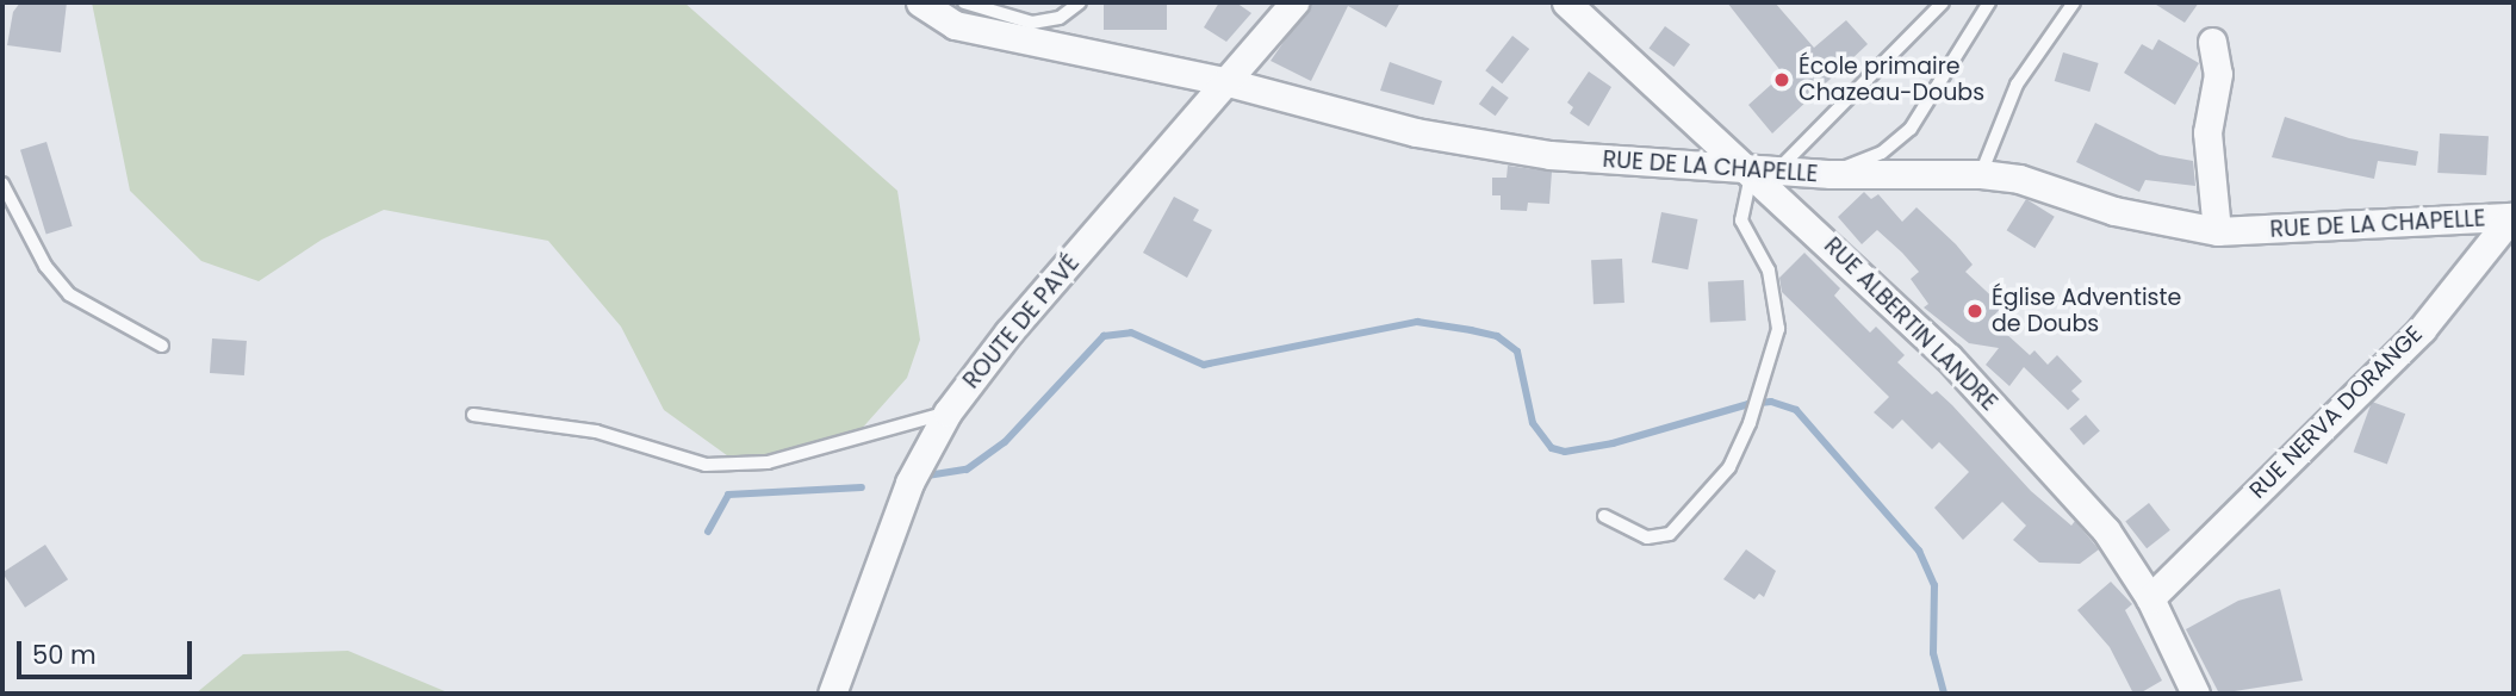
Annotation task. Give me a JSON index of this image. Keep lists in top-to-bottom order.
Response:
{
  "streets": {
    "street": [
      "RUE DE LA CHAPELLE",
      "ROUTE DE PAVÉ",
      "RUE ALBERTIN LANDRE",
      "RUE NERVA DORANGE"
    ]
  },
  "crossings": [
    ["RUE DE LA CHAPELLE", "ROUTE DE PAVÉ"],
    ["RUE DE LA CHAPELLE", "RUE ALBERTIN LANDRE"],
    ["RUE DE LA CHAPELLE", "RUE NERVA DORANGE"],
    ["RUE ALBERTIN LANDRE", "RUE NERVA DORANGE"]
  ],
  "places": ["École primaire Chazeau-Doubs", "Église Adventiste de Doubs"],
  "scale_bar": "50 m"
}
